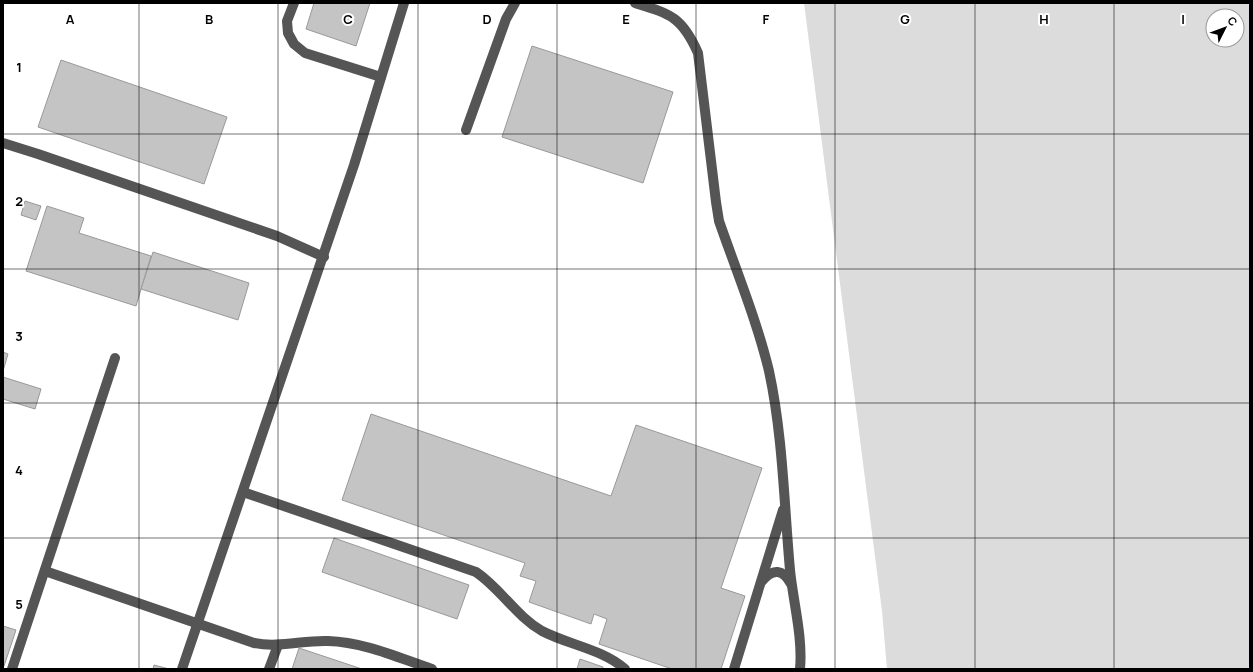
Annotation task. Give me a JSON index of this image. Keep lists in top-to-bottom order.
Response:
{
  "north": "top right",
  "grid": {
    "columns": [
      "A",
      "B",
      "C",
      "D",
      "E",
      "F",
      "G",
      "H",
      "I"
    ],
    "rows": [
      "1",
      "2",
      "3",
      "4",
      "5"
    ]
  }
}
